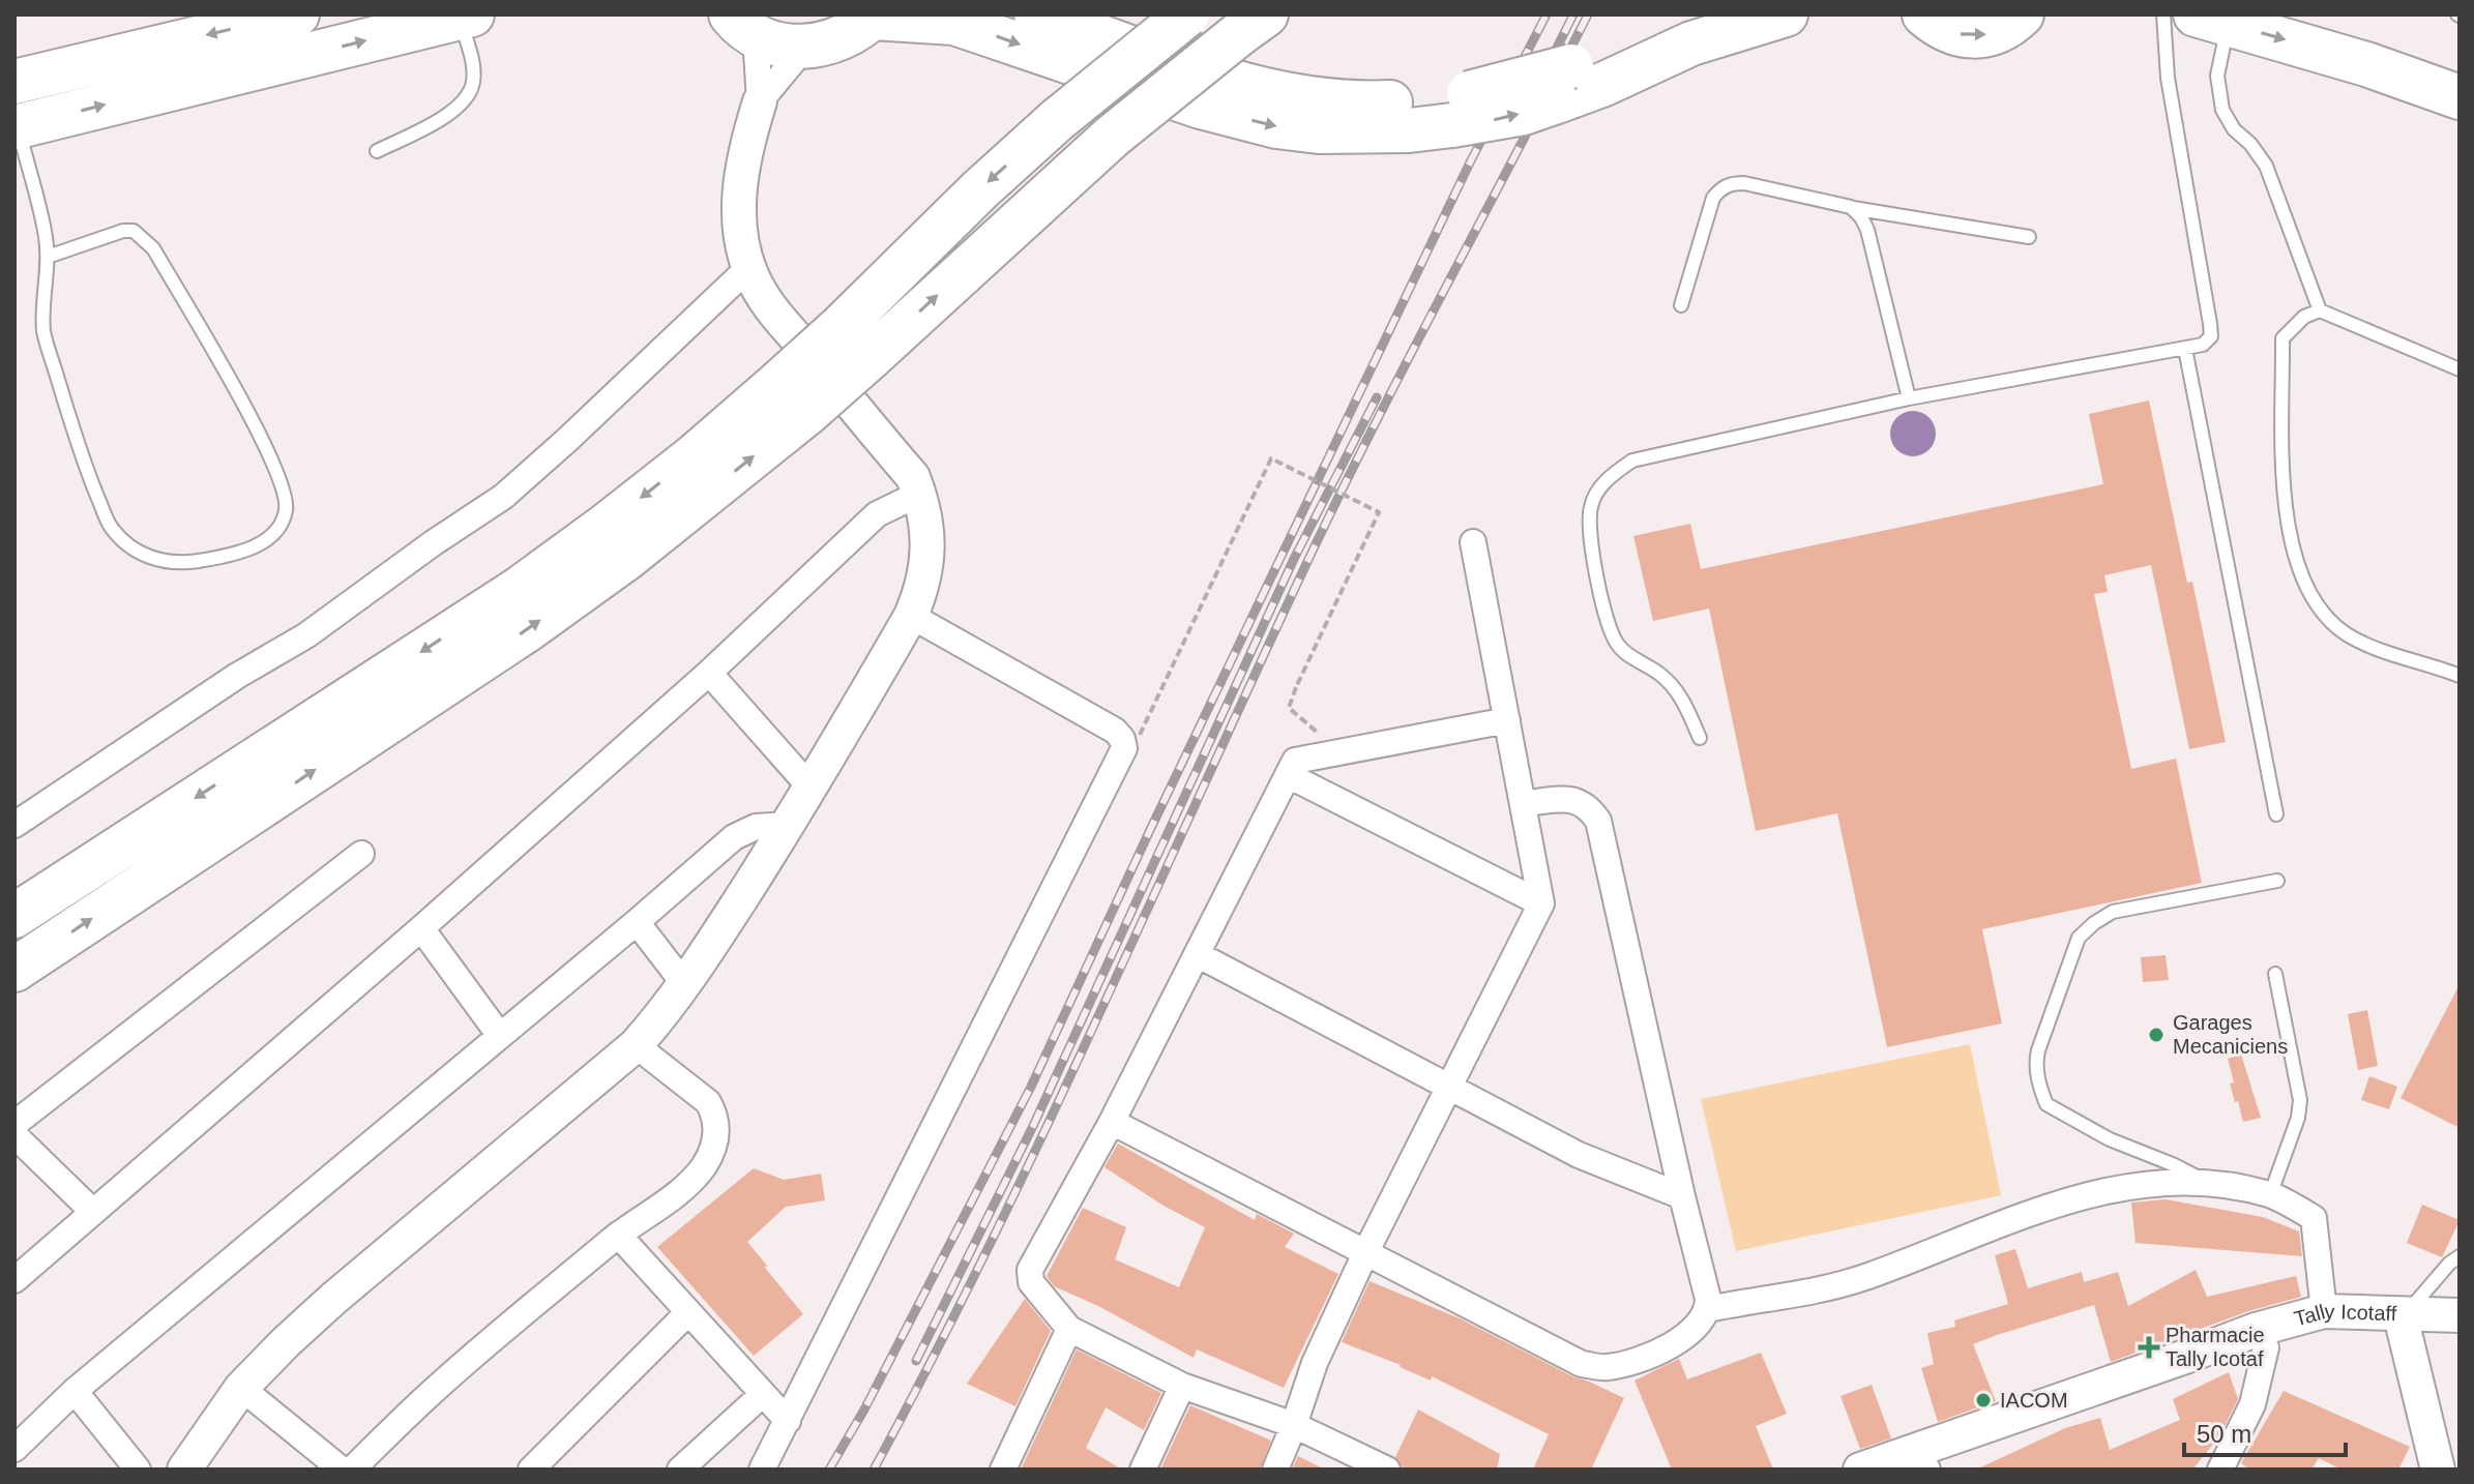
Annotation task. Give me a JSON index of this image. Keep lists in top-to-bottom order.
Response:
{
  "streets": {
    "street": ["Tally Icotaff"]
  },
  "places": {
    "other": ["Garages Mecaniciens", "IACOM"],
    "health": ["Pharmacie Tally Icotaf"]
  },
  "scale_bar": "50 m"
}
